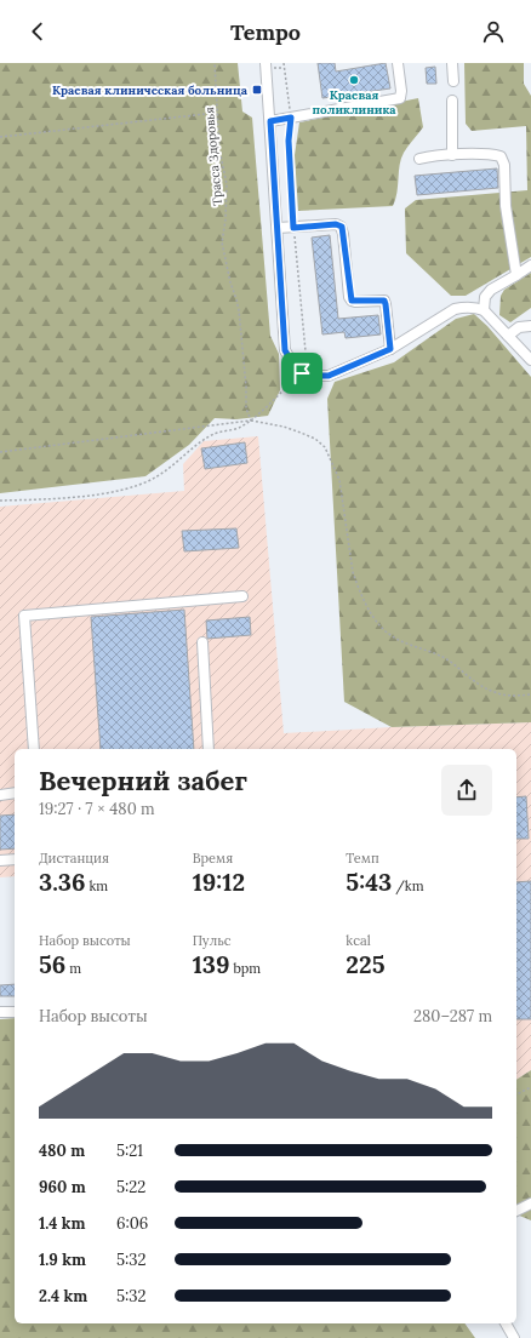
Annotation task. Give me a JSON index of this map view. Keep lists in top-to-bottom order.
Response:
{
  "streets": {
    "path": ["Трасса Здоровья"]
  },
  "places": {
    "other": ["Краевая поликлиника"],
    "transit": ["Краевая клиническая больница"]
  },
  "page": {
    "header": "Tempo",
    "heading": ["Вечерний забег", "19:27 · 7 × 480 m"],
    "stats": [
      ["Дистанция", "3.36 km"],
      ["Время", "19:12"],
      ["Темп", "5:43 /km"],
      ["Набор высоты", "56 m"],
      ["Пульс", "139 bpm"],
      ["kcal", "225"]
    ],
    "chart": ["Набор высоты", "280–287 m"],
    "list": [
      {
        "name": "480 m",
        "note": "5:21"
      },
      {
        "name": "960 m",
        "note": "5:22"
      },
      {
        "name": "1.4 km",
        "note": "6:06"
      },
      {
        "name": "1.9 km",
        "note": "5:32"
      },
      {
        "name": "2.4 km",
        "note": "5:32"
      }
    ]
  }
}
